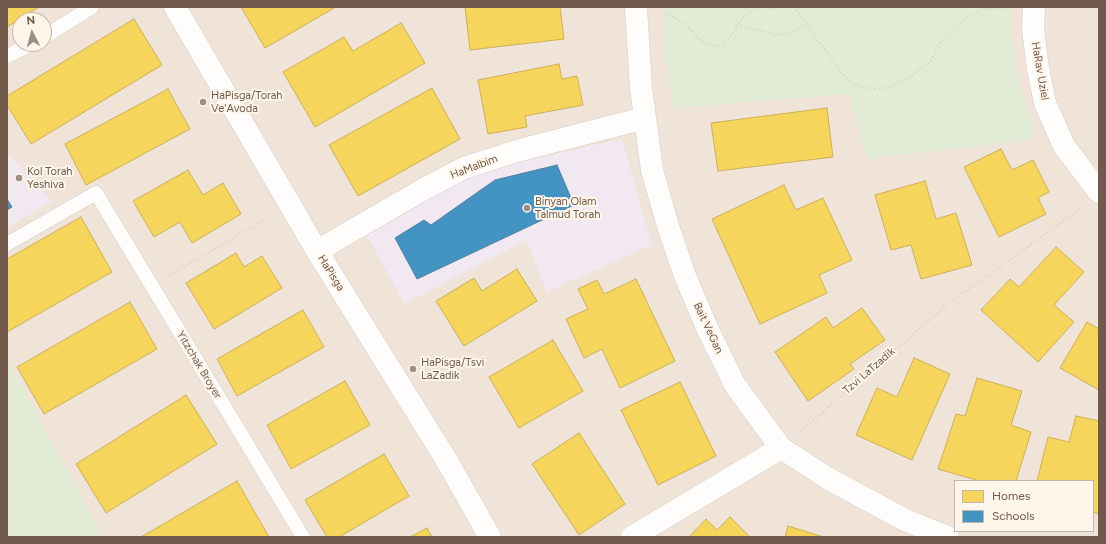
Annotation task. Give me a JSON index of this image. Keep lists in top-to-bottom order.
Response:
{
  "streets": {
    "street": [
      "HaRav Uziel",
      "HaMalbim",
      "HaPisga",
      "Bait VeGan"
    ],
    "lane": ["Yitzchak Broyer"],
    "path": ["Tzvi LaTzadik"]
  },
  "crossings": [
    ["HaMalbim", "HaPisga"],
    ["HaMalbim", "Bait VeGan"],
    ["Bait VeGan", "Tzvi LaTzadik"]
  ],
  "places": [
    "HaPisga/Torah Ve'Avoda",
    "Kol Torah Yeshiva",
    "Binyan Olam Talmud Torah",
    "HaPisga/Tsvi LaZadik"
  ],
  "legend": ["Homes", "Schools"],
  "north": "top"
}
